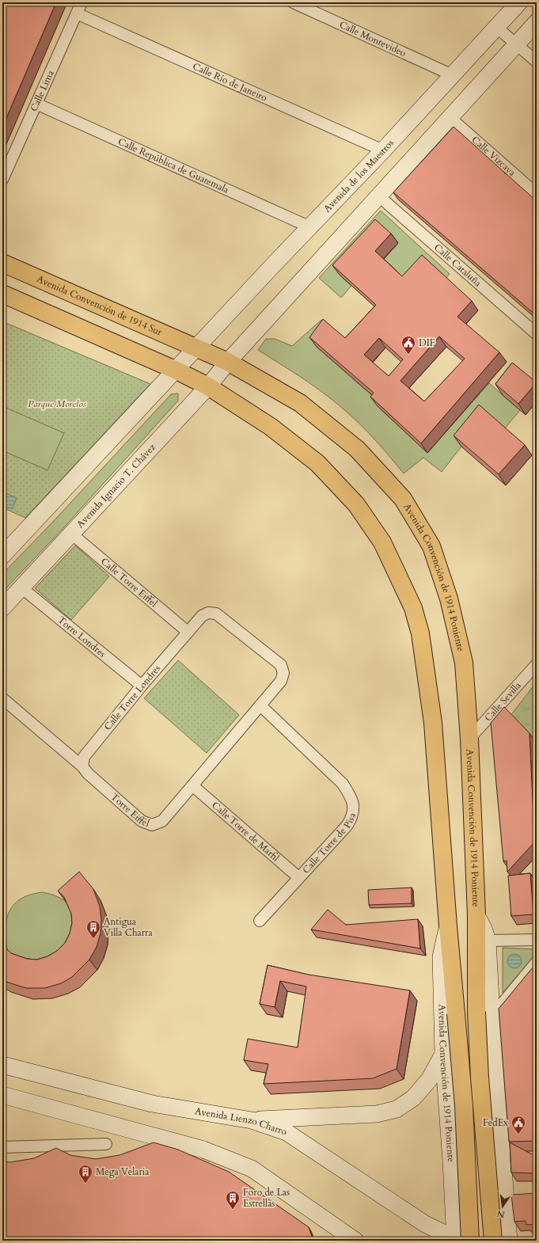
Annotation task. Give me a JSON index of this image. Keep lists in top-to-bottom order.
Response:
{
  "streets": {
    "main road": ["Avenida Convención de 1914 Sur", "Avenida Convención de 1914 Poniente"],
    "street": [
      "Calle Montevideo",
      "Calle Río de Janeiro",
      "Calle Lima",
      "Calle Vizcaya",
      "Calle República de Guatemala",
      "Avenida de los Maestros",
      "Calle Cataluña",
      "Avenida Ignacio T. Chávez",
      "Calle Torre Eiffel",
      "Torre Londres",
      "Calle Torre Londres",
      "Calle Sevilla",
      "Torre Eiffel",
      "Calle Torre de Marfil",
      "Calle Torre de Pisa",
      "Avenida Lienzo Charro"
    ]
  },
  "crossings": [
    ["Calle Montevideo", "Avenida de los Maestros"],
    ["Calle Río de Janeiro", "Calle Lima"],
    ["Calle Río de Janeiro", "Avenida de los Maestros"],
    ["Calle Lima", "Calle República de Guatemala"],
    ["Calle República de Guatemala", "Avenida de los Maestros"],
    ["Avenida de los Maestros", "Avenida Convención de 1914 Sur"],
    ["Avenida de los Maestros", "Avenida Convención de 1914 Poniente"],
    ["Avenida Convención de 1914 Sur", "Avenida Convención de 1914 Poniente"],
    ["Avenida Ignacio T. Chávez", "Avenida Convención de 1914 Poniente"],
    ["Avenida Ignacio T. Chávez", "Calle Torre Eiffel"],
    ["Avenida Ignacio T. Chávez", "Torre Londres"],
    ["Avenida Convención de 1914 Poniente", "Calle Sevilla"],
    ["Avenida Convención de 1914 Poniente", "Avenida Lienzo Charro"],
    ["Calle Torre Eiffel", "Calle Torre Londres"],
    ["Calle Torre Eiffel", "Torre Eiffel"],
    ["Torre Londres", "Calle Torre Londres"],
    ["Calle Torre Londres", "Torre Eiffel"],
    ["Torre Eiffel", "Calle Torre de Marfil"],
    ["Torre Eiffel", "Calle Torre de Pisa"],
    ["Calle Torre de Marfil", "Calle Torre de Pisa"]
  ],
  "parks": ["Parque Morelos"],
  "places": {
    "public building": ["DIF", "FedEx"],
    "building": ["Antigua Villa Charra", "Mega Velaria", "Foro de Las Estrellas"]
  },
  "north": "bottom"
}
